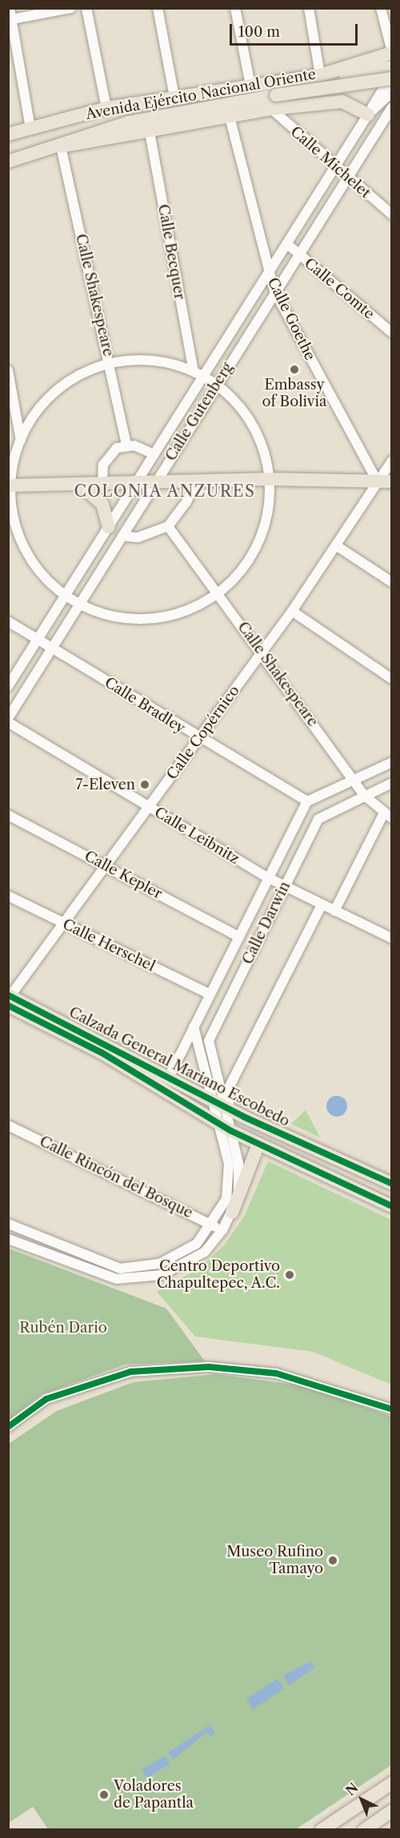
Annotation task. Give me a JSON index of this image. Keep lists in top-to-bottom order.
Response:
{
  "streets": {
    "main road": ["Avenida Ejército Nacional Oriente", "Calzada General Mariano Escobedo"],
    "street": [
      "Calle Michelet",
      "Calle Becquer",
      "Calle Comte",
      "Calle Shakespeare",
      "Calle Goethe",
      "Calle Gutenberg",
      "Calle Bradley",
      "Calle Copérnico",
      "Calle Leibnitz",
      "Calle Kepler",
      "Calle Darwin",
      "Calle Herschel",
      "Calle Rincón del Bosque"
    ]
  },
  "crossings": [
    ["Calle Michelet", "Calle Gutenberg"],
    ["Calle Comte", "Calle Gutenberg"],
    ["Calle Shakespeare", "Calle Copérnico"],
    ["Calle Shakespeare", "Calle Darwin"],
    ["Calle Goethe", "Calle Gutenberg"],
    ["Calle Goethe", "Calle Copérnico"],
    ["Calle Gutenberg", "Calle Bradley"],
    ["Calle Gutenberg", "Calle Leibnitz"],
    ["Calle Bradley", "Calle Copérnico"],
    ["Calle Bradley", "Calle Darwin"],
    ["Calle Copérnico", "Calle Leibnitz"],
    ["Calle Copérnico", "Calle Kepler"],
    ["Calle Copérnico", "Calle Herschel"],
    ["Calle Copérnico", "Calzada General Mariano Escobedo"],
    ["Calle Leibnitz", "Calle Darwin"],
    ["Calle Kepler", "Calle Darwin"],
    ["Calle Darwin", "Calle Herschel"],
    ["Calle Darwin", "Calzada General Mariano Escobedo"]
  ],
  "districts": ["COLONIA ANZURES"],
  "parks": ["Rubén Dario"],
  "places": [
    "Embassy of Bolivia",
    "7-Eleven",
    "Centro Deportivo Chapultepec, A.C.",
    "Museo Rufino Tamayo",
    "Voladores de Papantla"
  ],
  "scale_bar": "100 m",
  "north": "top left"
}
